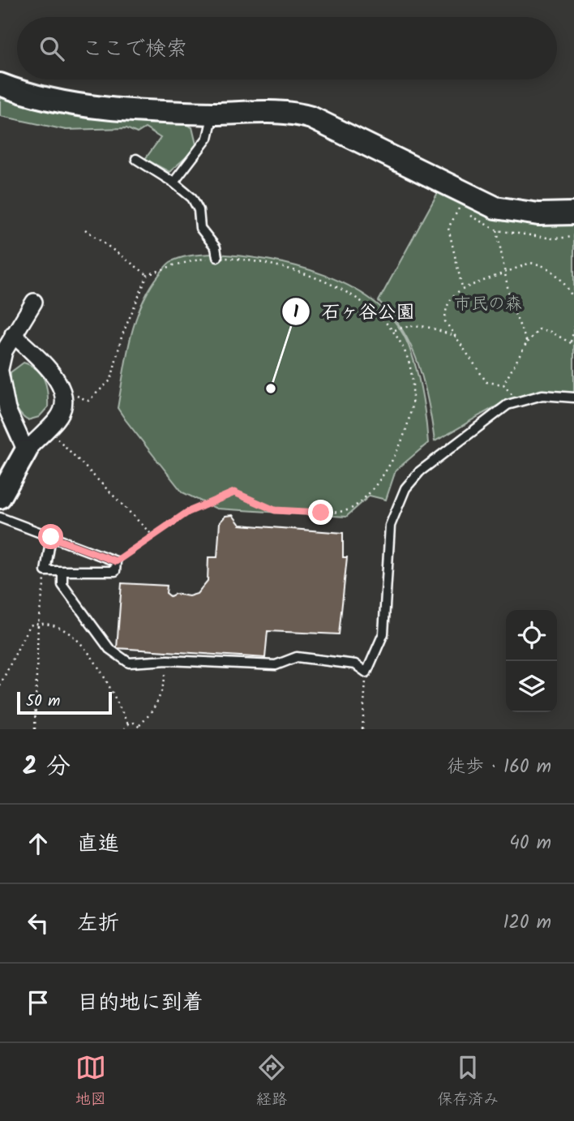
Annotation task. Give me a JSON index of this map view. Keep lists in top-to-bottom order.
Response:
{
  "parks": ["市民の森"],
  "places": ["石ヶ谷公園"],
  "scale_bar": "50 m",
  "page": {
    "search": "ここで検索",
    "scale": "50 m",
    "heading": ["2 分", "徒歩 · 160 m"],
    "list": [
      ["直進", "40 m"],
      ["左折", "120 m"],
      "目的地に到着"
    ],
    "nav": ["地図", "経路", "保存済み"]
  }
}
